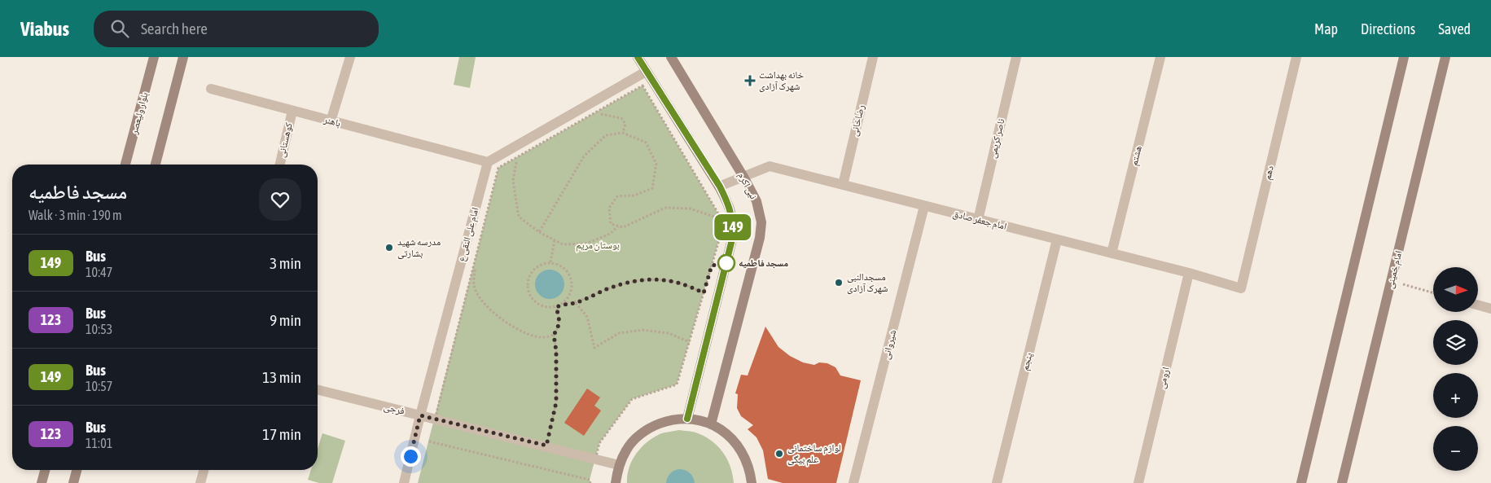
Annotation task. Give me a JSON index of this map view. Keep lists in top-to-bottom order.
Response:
{
  "streets": {
    "street": [
      "بلوار ولیعصر",
      "رضاخانی",
      "باهنر",
      "ناصر کریمی",
      "کوهستانی",
      "هشتم",
      "دهم",
      "نبی اکرم",
      "امام جعفر صادق",
      "امام علی النقی ع",
      "امام خمینی",
      "شیروانی",
      "پنجم",
      "ارومی",
      "فرجی"
    ]
  },
  "crossings": [
    ["رضاخانی", "امام جعفر صادق"],
    ["باهنر", "کوهستانی"],
    ["باهنر", "امام علی النقی ع"],
    ["ناصر کریمی", "امام جعفر صادق"],
    ["هشتم", "امام جعفر صادق"],
    ["دهم", "امام جعفر صادق"],
    ["نبی اکرم", "امام جعفر صادق"],
    ["امام جعفر صادق", "شیروانی"],
    ["امام جعفر صادق", "پنجم"],
    ["امام جعفر صادق", "ارومی"],
    ["امام علی النقی ع", "فرجی"]
  ],
  "parks": ["بوستان مریم"],
  "places": {
    "health": ["خانه بهداشت شهرک آزادی"],
    "other": [
      "مدرسه شهید بشارتی",
      "مسجد فاطمیه",
      "مسجدالنبی شهرک آزادی",
      "لوازم ساختمانی علم بیگی"
    ]
  },
  "lines": ["bus line 149"],
  "north": "right",
  "page": {
    "header": "Viabus",
    "search": "Search here",
    "nav": ["Map", "Directions", "Saved"],
    "on_map": "149",
    "heading": ["مسجد فاطمیه", "Walk · 3 min · 190 m"],
    "list": [
      {
        "mark": "149",
        "name": "Bus",
        "note": "10:47",
        "value": "3 min"
      },
      {
        "mark": "123",
        "name": "Bus",
        "note": "10:53",
        "value": "9 min"
      },
      {
        "mark": "149",
        "name": "Bus",
        "note": "10:57",
        "value": "13 min"
      },
      {
        "mark": "123",
        "name": "Bus",
        "note": "11:01",
        "value": "17 min"
      }
    ],
    "map_buttons": ["+", "−"]
  }
}
